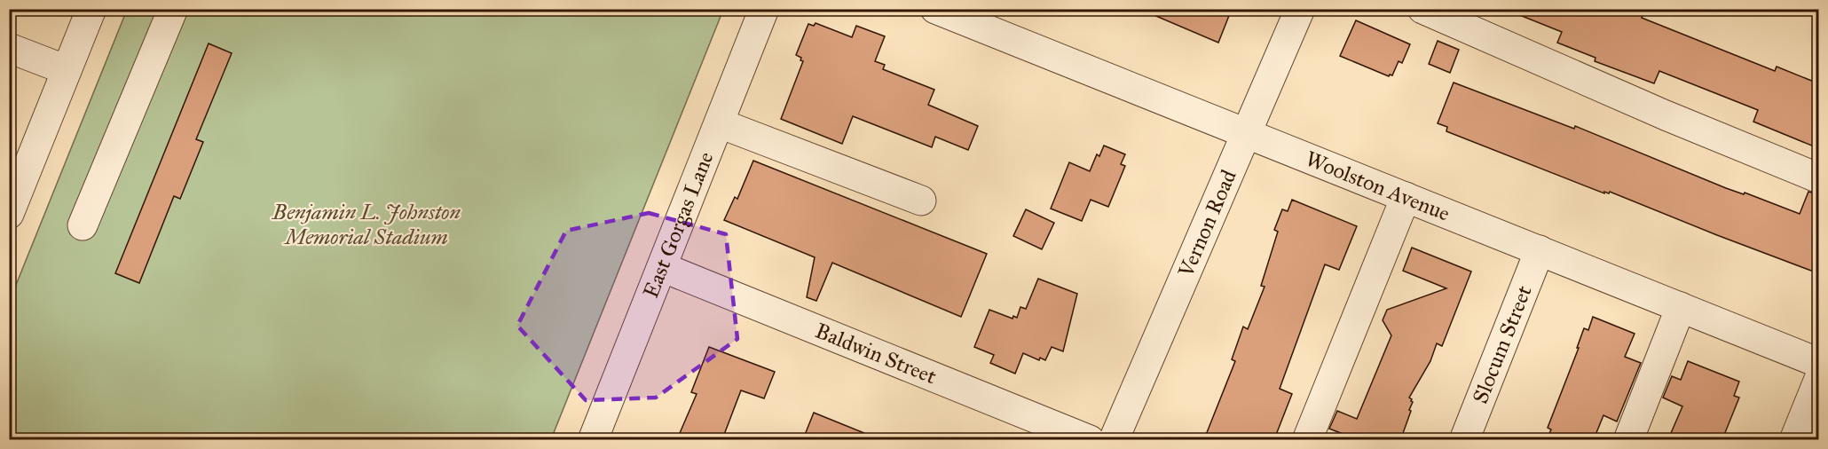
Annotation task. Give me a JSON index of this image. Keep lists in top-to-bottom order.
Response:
{
  "streets": {
    "street": [
      "Woolston Avenue",
      "East Gorgas Lane",
      "Vernon Road",
      "Slocum Street",
      "Baldwin Street"
    ]
  },
  "crossings": [
    ["Woolston Avenue", "Vernon Road"],
    ["Woolston Avenue", "Slocum Street"],
    ["East Gorgas Lane", "Baldwin Street"]
  ],
  "parks": ["Benjamin L. Johnston Memorial Stadium"]
}
